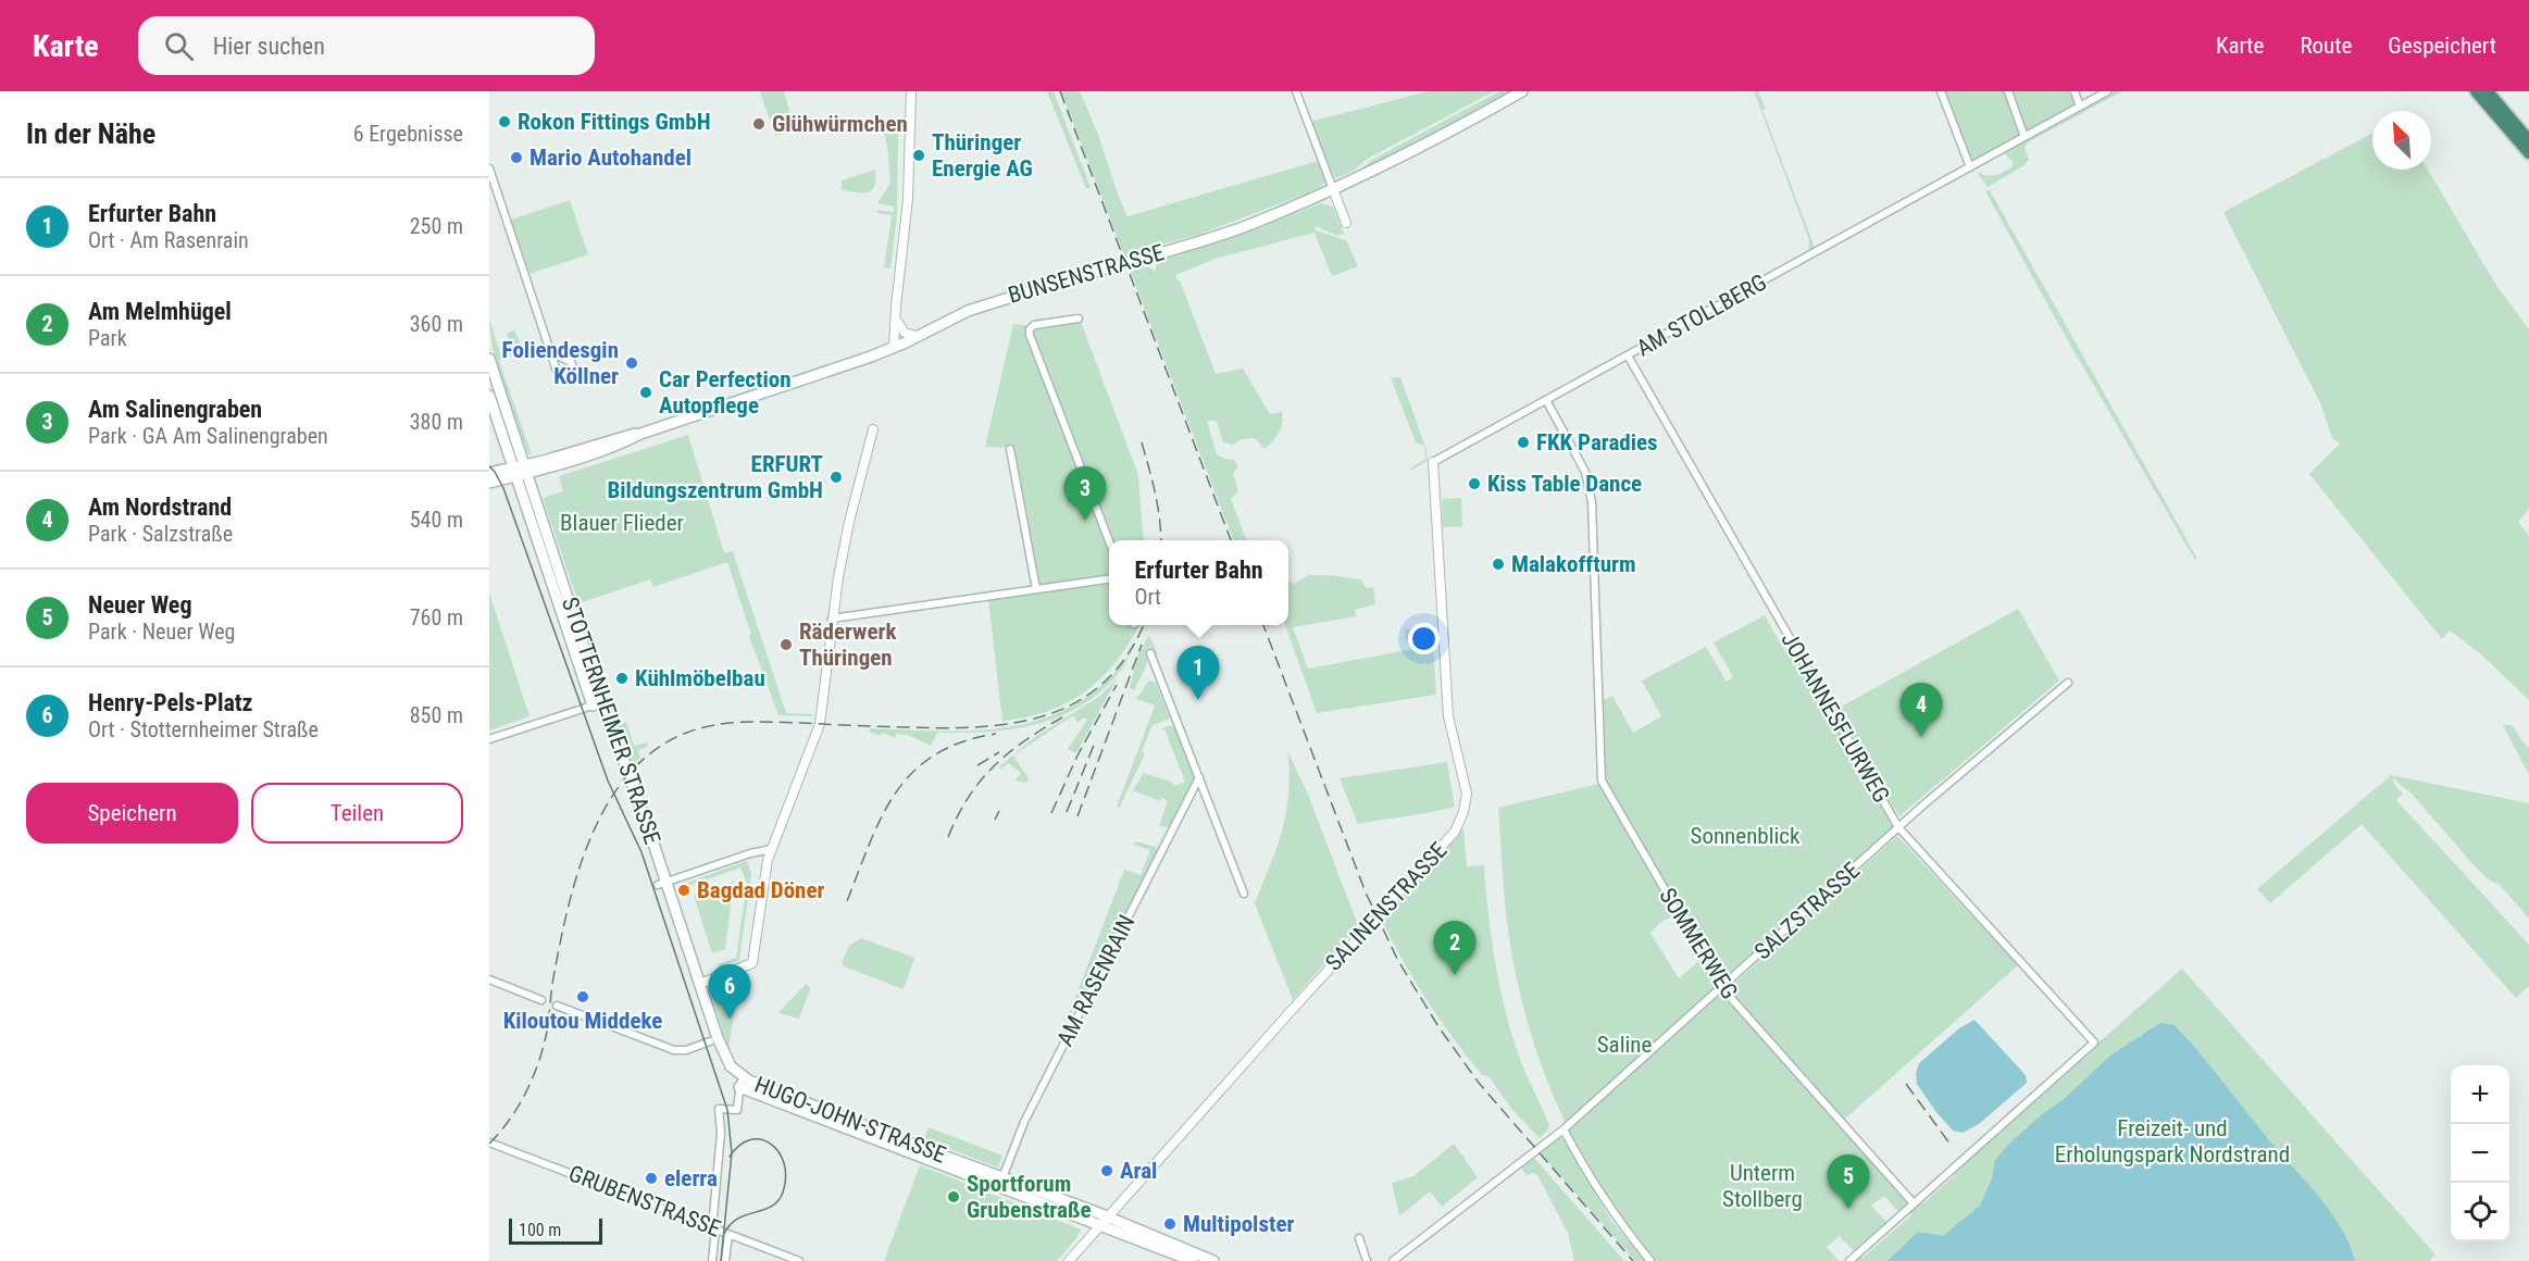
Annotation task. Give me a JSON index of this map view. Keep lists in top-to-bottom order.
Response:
{
  "streets": {
    "main road": ["BUNSENSTRASSE", "STOTTERNHEIMER STRASSE", "HUGO-JOHN-STRASSE"],
    "street": [
      "AM STOLLBERG",
      "JOHANNESFLURWEG",
      "SALINENSTRASSE",
      "SALZSTRASSE",
      "SOMMERWEG",
      "AM RASENRAIN",
      "GRUBENSTRASSE"
    ]
  },
  "crossings": [
    ["BUNSENSTRASSE", "STOTTERNHEIMER STRASSE"],
    ["AM STOLLBERG", "JOHANNESFLURWEG"],
    ["AM STOLLBERG", "SALINENSTRASSE"],
    ["AM STOLLBERG", "SOMMERWEG"],
    ["JOHANNESFLURWEG", "SALZSTRASSE"],
    ["JOHANNESFLURWEG", "SOMMERWEG"],
    ["STOTTERNHEIMER STRASSE", "HUGO-JOHN-STRASSE"],
    ["SALINENSTRASSE", "HUGO-JOHN-STRASSE"],
    ["SALZSTRASSE", "SOMMERWEG"],
    ["AM RASENRAIN", "HUGO-JOHN-STRASSE"]
  ],
  "parks": [
    "Blauer Flieder",
    "Sonnenblick",
    "Saline",
    "Freizeit- und Erholungspark Nordstrand",
    "Unterm Stollberg"
  ],
  "places": [
    "Rokon Fittings GmbH",
    "Glühwürmchen",
    "Thüringer Energie AG",
    "Mario Autohandel",
    "Foliendesgin Köllner",
    "Car Perfection Autopflege",
    "FKK Paradies",
    "ERFURT Bildungszentrum GmbH",
    "Kiss Table Dance",
    "Malakoffturm",
    "Räderwerk Thüringen",
    "Kühlmöbelbau",
    "Bagdad Döner",
    "Kiloutou Middeke",
    "Aral",
    "elerra",
    "Sportforum Grubenstraße",
    "Multipolster"
  ],
  "scale_bar": "100 m",
  "north": "top left",
  "page": {
    "header": "Karte",
    "search": "Hier suchen",
    "nav": ["Karte", "Route", "Gespeichert"],
    "heading": ["In der Nähe", "6 Ergebnisse"],
    "list": [
      {
        "mark": "1",
        "name": "Erfurter Bahn",
        "note": "Ort · Am Rasenrain",
        "value": "250 m"
      },
      {
        "mark": "2",
        "name": "Am Melmhügel",
        "note": "Park",
        "value": "360 m"
      },
      {
        "mark": "3",
        "name": "Am Salinengraben",
        "note": "Park · GA Am Salinengraben",
        "value": "380 m"
      },
      {
        "mark": "4",
        "name": "Am Nordstrand",
        "note": "Park · Salzstraße",
        "value": "540 m"
      },
      {
        "mark": "5",
        "name": "Neuer Weg",
        "note": "Park · Neuer Weg",
        "value": "760 m"
      },
      {
        "mark": "6",
        "name": "Henry-Pels-Platz",
        "note": "Ort · Stotternheimer Straße",
        "value": "850 m"
      }
    ],
    "pins": [
      "3",
      "1",
      "4",
      "2",
      "6",
      "5"
    ],
    "popup": ["Erfurter Bahn", "Ort"],
    "buttons": ["Speichern", "Teilen"],
    "map_buttons": ["+", "−"],
    "scale": "100 m"
  }
}
